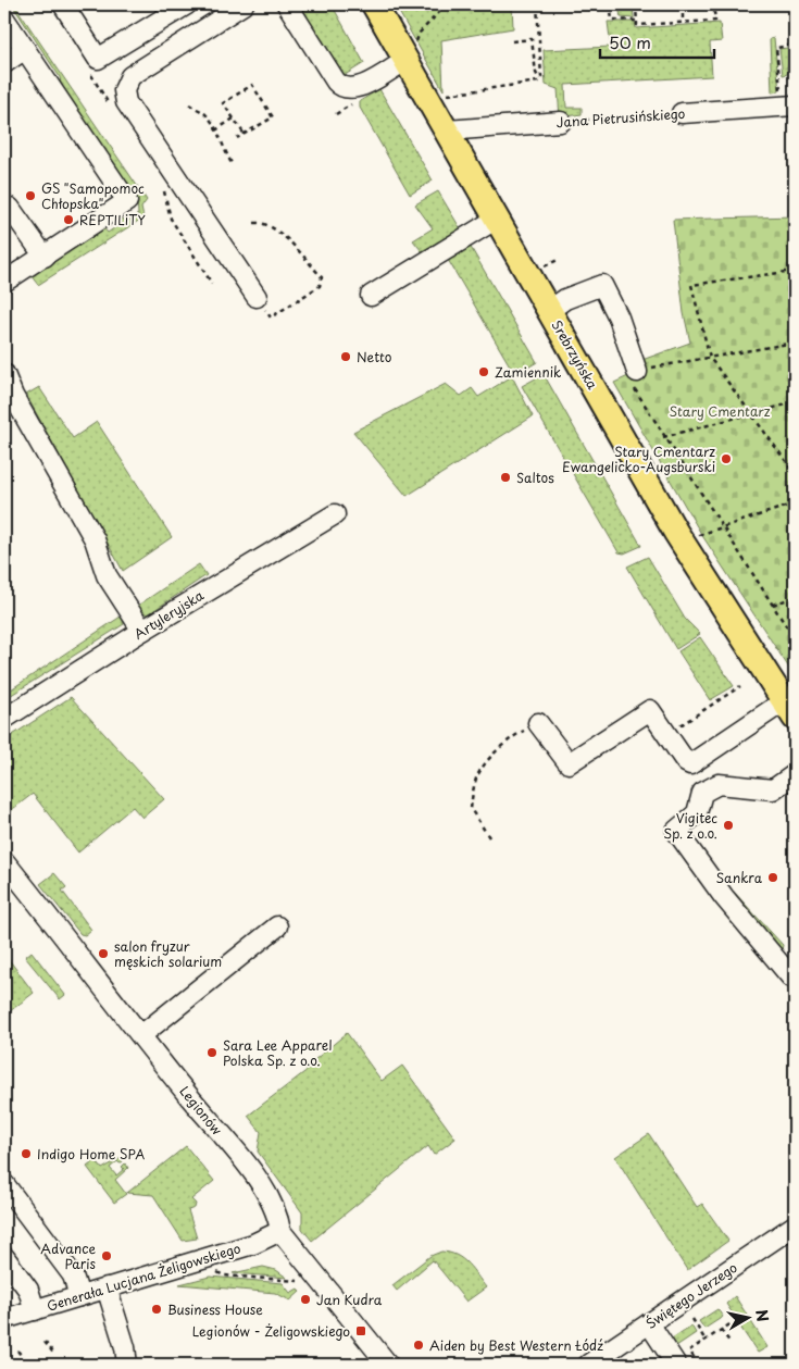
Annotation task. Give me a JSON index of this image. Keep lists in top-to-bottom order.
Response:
{
  "streets": {
    "main road": ["Srebrzyńska"],
    "street": [
      "Jana Pietrusińskiego",
      "Artyleryjska",
      "Legionów",
      "Generała Lucjana Żeligowskiego",
      "Świętego Jerzego"
    ]
  },
  "crossings": [
    ["Jana Pietrusińskiego", "Srebrzyńska"],
    ["Legionów", "Generała Lucjana Żeligowskiego"]
  ],
  "parks": ["Stary Cmentarz"],
  "places": {
    "other": [
      "GS \"Samopomoc Chłopska\"",
      "REPTILiTY",
      "Netto",
      "Zamiennik",
      "Stary Cmentarz Ewangelicko-Augsburski",
      "Saltos",
      "Vigitec Sp. z o.o.",
      "Sankra",
      "salon fryzur męskich solarium",
      "Sara Lee Apparel Polska Sp. z o.o.",
      "Indigo Home SPA",
      "Advance Paris",
      "Jan Kudra",
      "Business House",
      "Aiden by Best Western Łódź"
    ],
    "transit": ["Legionów - Żeligowskiego"]
  },
  "scale_bar": "50 m",
  "north": "right"
}
